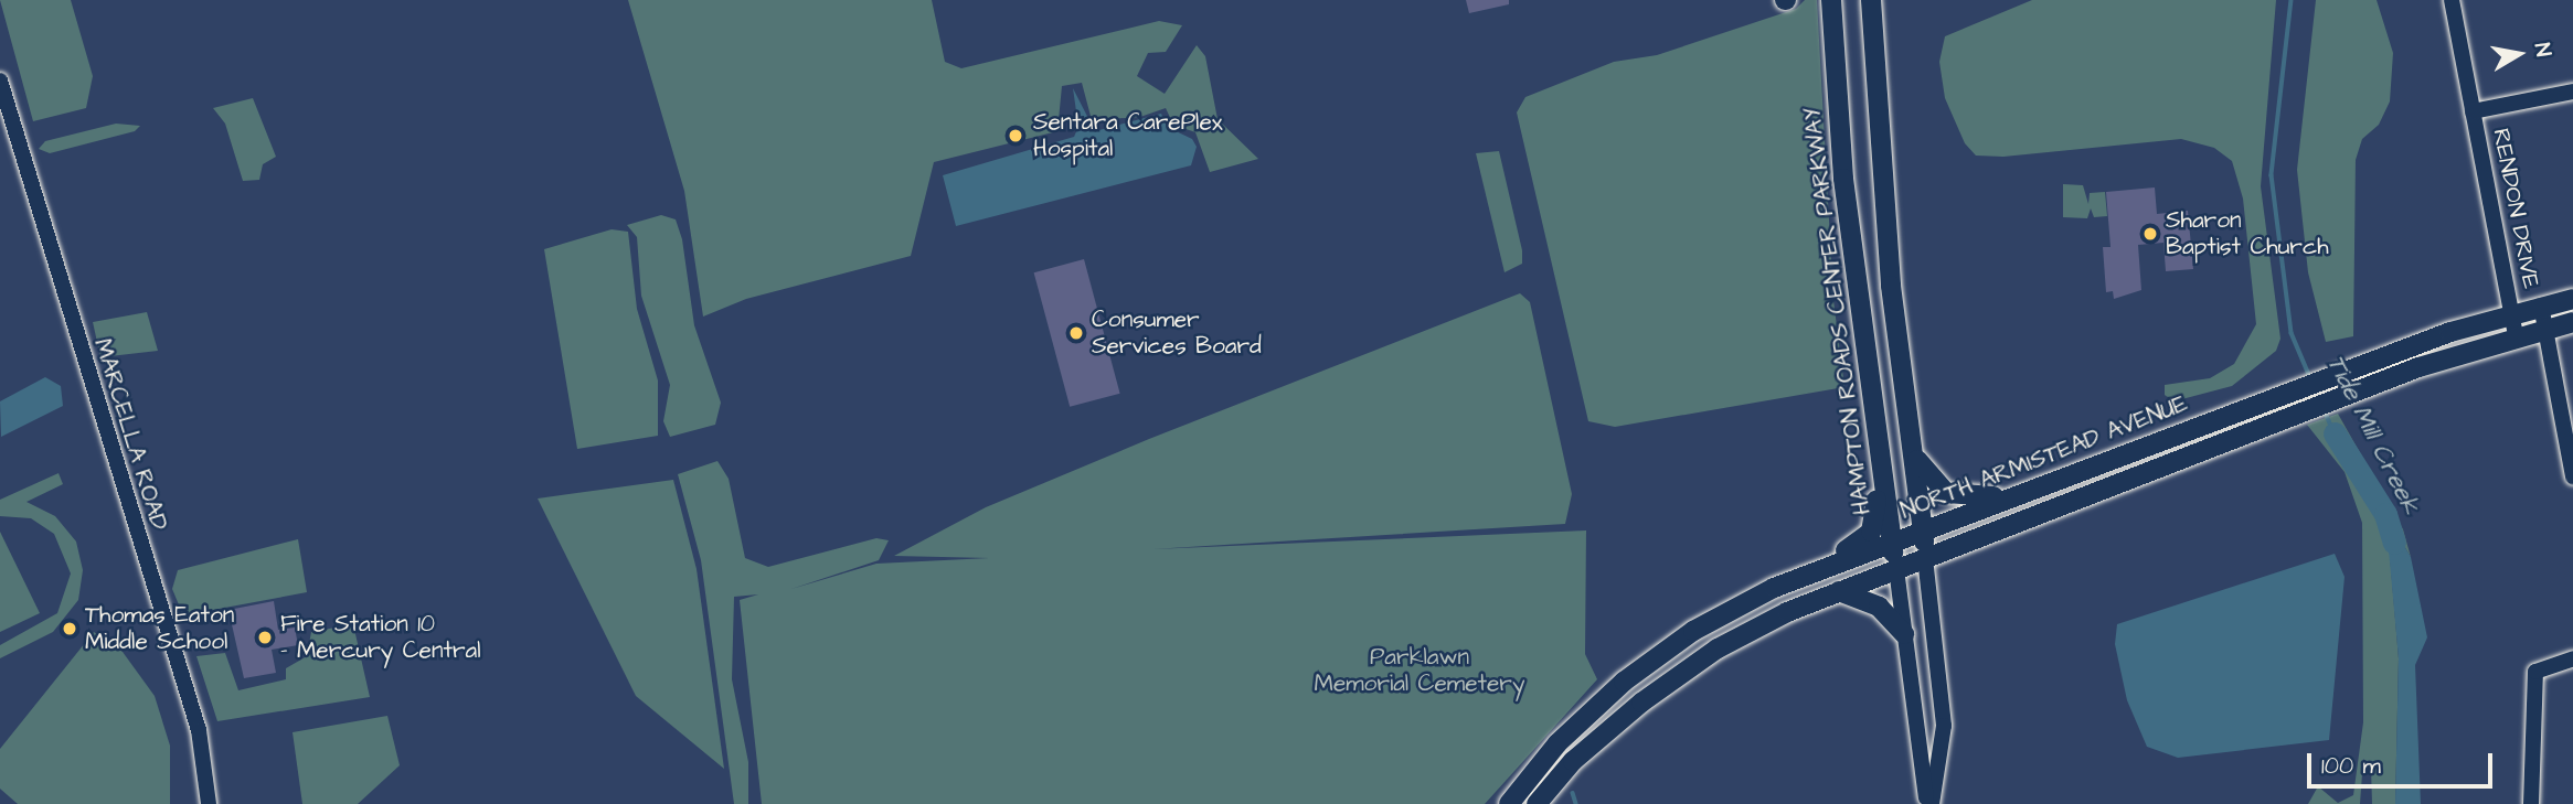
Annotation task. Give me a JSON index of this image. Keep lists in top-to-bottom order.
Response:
{
  "streets": {
    "main road": ["HAMPTON ROADS CENTER PARKWAY", "NORTH ARMISTEAD AVENUE"],
    "street": ["RENDON DRIVE", "MARCELLA ROAD"]
  },
  "crossings": [
    ["RENDON DRIVE", "NORTH ARMISTEAD AVENUE"],
    ["HAMPTON ROADS CENTER PARKWAY", "NORTH ARMISTEAD AVENUE"]
  ],
  "water": ["Tide Mill Creek"],
  "parks": ["Parklawn Memorial Cemetery"],
  "places": [
    "Sentara CarePlex Hospital",
    "Sharon Baptist Church",
    "Consumer Services Board",
    "Thomas Eaton Middle School",
    "Fire Station 10 - Mercury Central"
  ],
  "scale_bar": "100 m",
  "north": "right"
}
